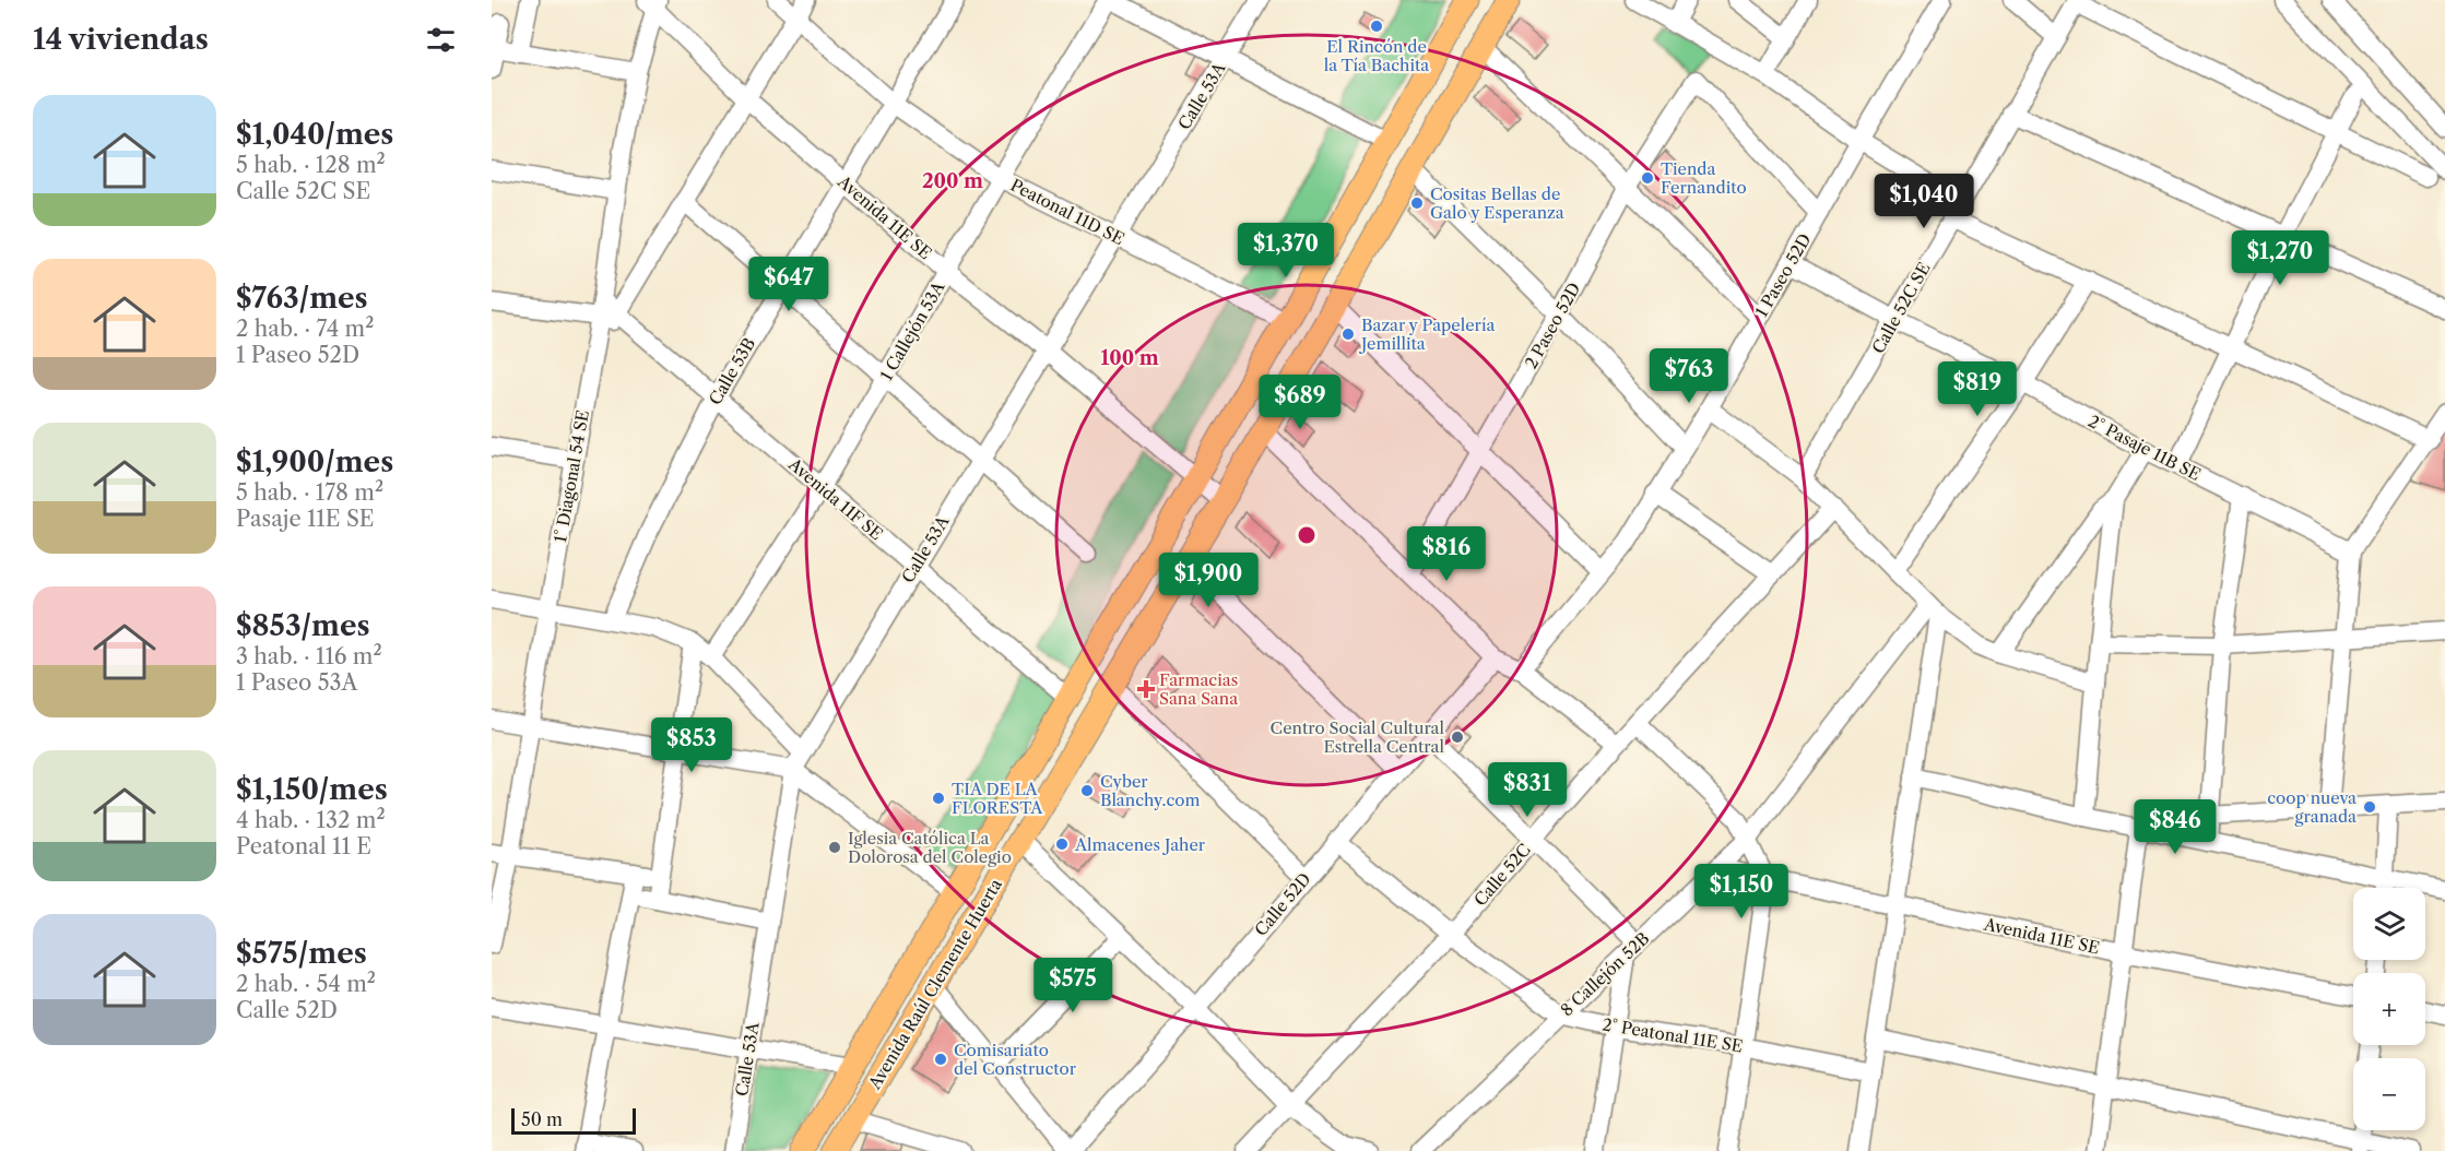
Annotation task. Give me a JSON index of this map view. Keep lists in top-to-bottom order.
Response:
{
  "streets": {
    "main road": ["Avenida Raúl Clemente Huerta"],
    "street": [
      "Calle 53A",
      "Peatonal 11D SE",
      "Avenida 11E SE",
      "1 Paseo 52D",
      "Calle 52C SE",
      "2 Paseo 52D",
      "1 Callejón 53A",
      "Calle 53B",
      "2° Pasaje 11B SE",
      "1° Diagonal 54 SE",
      "Avenida 11F SE",
      "Calle 52C",
      "Calle 52D",
      "8 Callejón 52B",
      "2° Peatonal 11E SE"
    ]
  },
  "crossings": [
    ["Calle 53A", "Peatonal 11D SE"],
    ["Calle 53A", "Avenida 11E SE"],
    ["Calle 53A", "Avenida 11F SE"],
    ["Peatonal 11D SE", "1 Callejón 53A"],
    ["Peatonal 11D SE", "Calle 53B"],
    ["Peatonal 11D SE", "Avenida Raúl Clemente Huerta"],
    ["Avenida 11E SE", "1 Callejón 53A"],
    ["Avenida 11E SE", "Calle 53B"],
    ["Avenida 11E SE", "1° Diagonal 54 SE"],
    ["Avenida 11E SE", "8 Callejón 52B"],
    ["Avenida 11E SE", "Avenida Raúl Clemente Huerta"],
    ["1 Paseo 52D", "2 Paseo 52D"],
    ["1 Paseo 52D", "2° Pasaje 11B SE"],
    ["Calle 52C SE", "2° Pasaje 11B SE"],
    ["1 Callejón 53A", "Avenida 11F SE"],
    ["Calle 53B", "Avenida 11F SE"],
    ["1° Diagonal 54 SE", "Avenida 11F SE"],
    ["Avenida 11F SE", "Avenida Raúl Clemente Huerta"],
    ["Calle 52C", "2° Peatonal 11E SE"],
    ["Calle 52D", "2° Peatonal 11E SE"],
    ["8 Callejón 52B", "2° Peatonal 11E SE"]
  ],
  "places": {
    "other": [
      "El Rincón de la Tía Bachita",
      "Tienda Fernandito",
      "Cositas Bellas de Galo y Esperanza",
      "Bazar y Papelería Jemillita",
      "Centro Social Cultural Estrella Central",
      "Cyber Blanchy.com",
      "TIA DE LA FLORESTA",
      "coop nueva granada",
      "Almacenes Jaher",
      "Iglesia Católica La Dolorosa del Colegio",
      "Comisariato del Constructor"
    ],
    "health": ["Farmacias Sana Sana"]
  },
  "scale_bar": "50 m",
  "page": {
    "heading": "14 viviendas",
    "list": [
      {
        "name": "$1,040/mes",
        "note": "5 hab. · 128 m² · Calle 52C SE"
      },
      {
        "name": "$763/mes",
        "note": "2 hab. · 74 m² · 1 Paseo 52D"
      },
      {
        "name": "$1,900/mes",
        "note": "5 hab. · 178 m² · Pasaje 11E SE"
      },
      {
        "name": "$853/mes",
        "note": "3 hab. · 116 m² · 1 Paseo 53A"
      },
      {
        "name": "$1,150/mes",
        "note": "4 hab. · 132 m² · Peatonal 11 E"
      },
      {
        "name": "$575/mes",
        "note": "2 hab. · 54 m² · Calle 52D"
      }
    ],
    "price": [
      "$1,040",
      "$1,370",
      "$1,270",
      "$647",
      "$763",
      "$819",
      "$689",
      "$816",
      "$1,900",
      "$853",
      "$831",
      "$846",
      "$1,150",
      "$575"
    ],
    "map_buttons": ["+", "−"],
    "scale": "50 m"
  },
  "rings": ["200 m", "100 m"]
}
